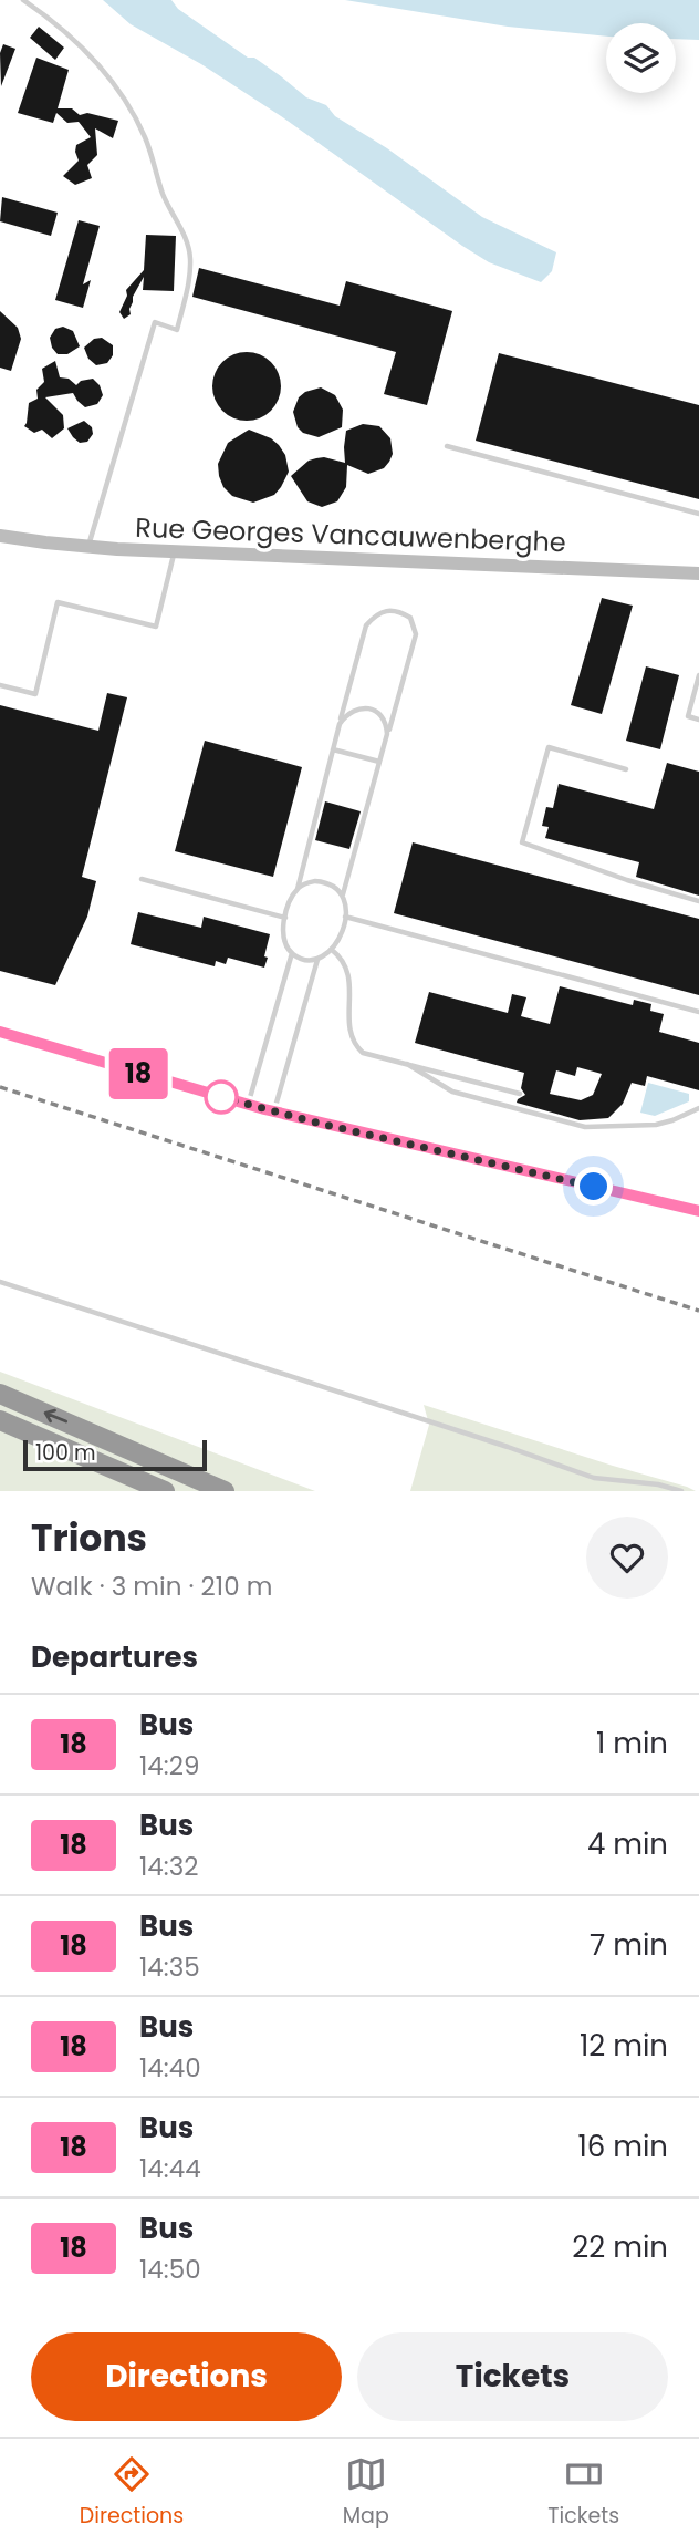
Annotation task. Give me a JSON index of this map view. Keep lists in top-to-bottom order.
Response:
{
  "streets": {
    "street": ["Rue Georges Vancauwenberghe"]
  },
  "lines": ["bus line 18"],
  "scale_bar": "100 m",
  "page": {
    "on_map": "18",
    "scale": "100 m",
    "heading": [
      ["Trions", "Walk · 3 min · 210 m"],
      "Departures"
    ],
    "list": [
      {
        "mark": "18",
        "name": "Bus",
        "note": "14:29",
        "value": "1 min"
      },
      {
        "mark": "18",
        "name": "Bus",
        "note": "14:32",
        "value": "4 min"
      },
      {
        "mark": "18",
        "name": "Bus",
        "note": "14:35",
        "value": "7 min"
      },
      {
        "mark": "18",
        "name": "Bus",
        "note": "14:40",
        "value": "12 min"
      },
      {
        "mark": "18",
        "name": "Bus",
        "note": "14:44",
        "value": "16 min"
      },
      {
        "mark": "18",
        "name": "Bus",
        "note": "14:50",
        "value": "22 min"
      }
    ],
    "buttons": ["Directions", "Tickets"],
    "tabs": ["Directions", "Map", "Tickets"]
  }
}
